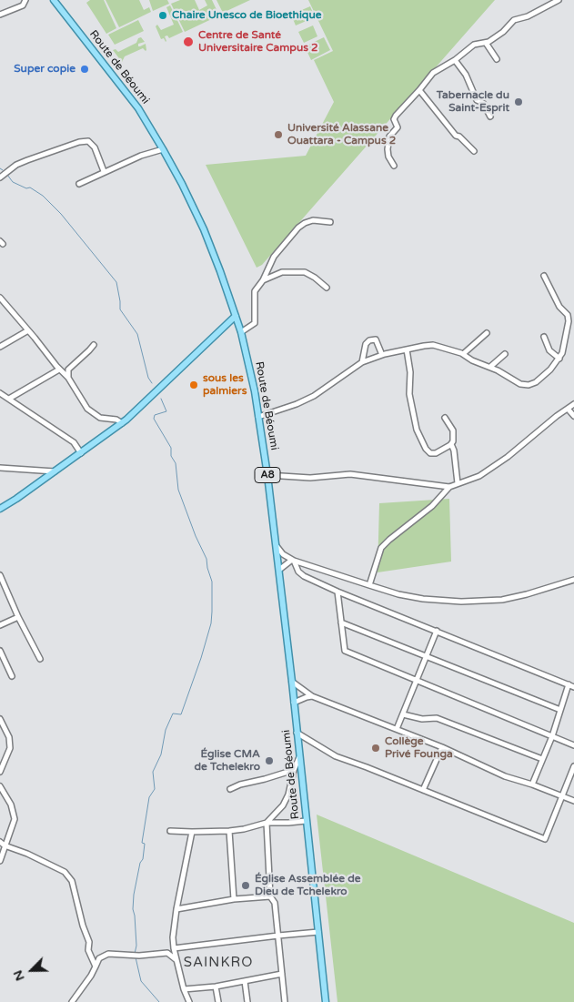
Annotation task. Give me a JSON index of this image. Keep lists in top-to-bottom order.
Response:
{
  "streets": {
    "main road": ["Route de Béoumi", "A8"]
  },
  "districts": ["SAINKRO"],
  "places": [
    "Chaire Unesco de Bioethique",
    "Centre de Santé Universitaire Campus 2",
    "Super copie",
    "Tabernacle du Saint-Esprit",
    "Université Alassane Ouattara - Campus 2",
    "sous les palmiers",
    "Collège Privé Founga",
    "Église CMA de Tchelekro",
    "Église Assemblée de Dieu de Tchelekro"
  ],
  "north": "bottom left"
}
